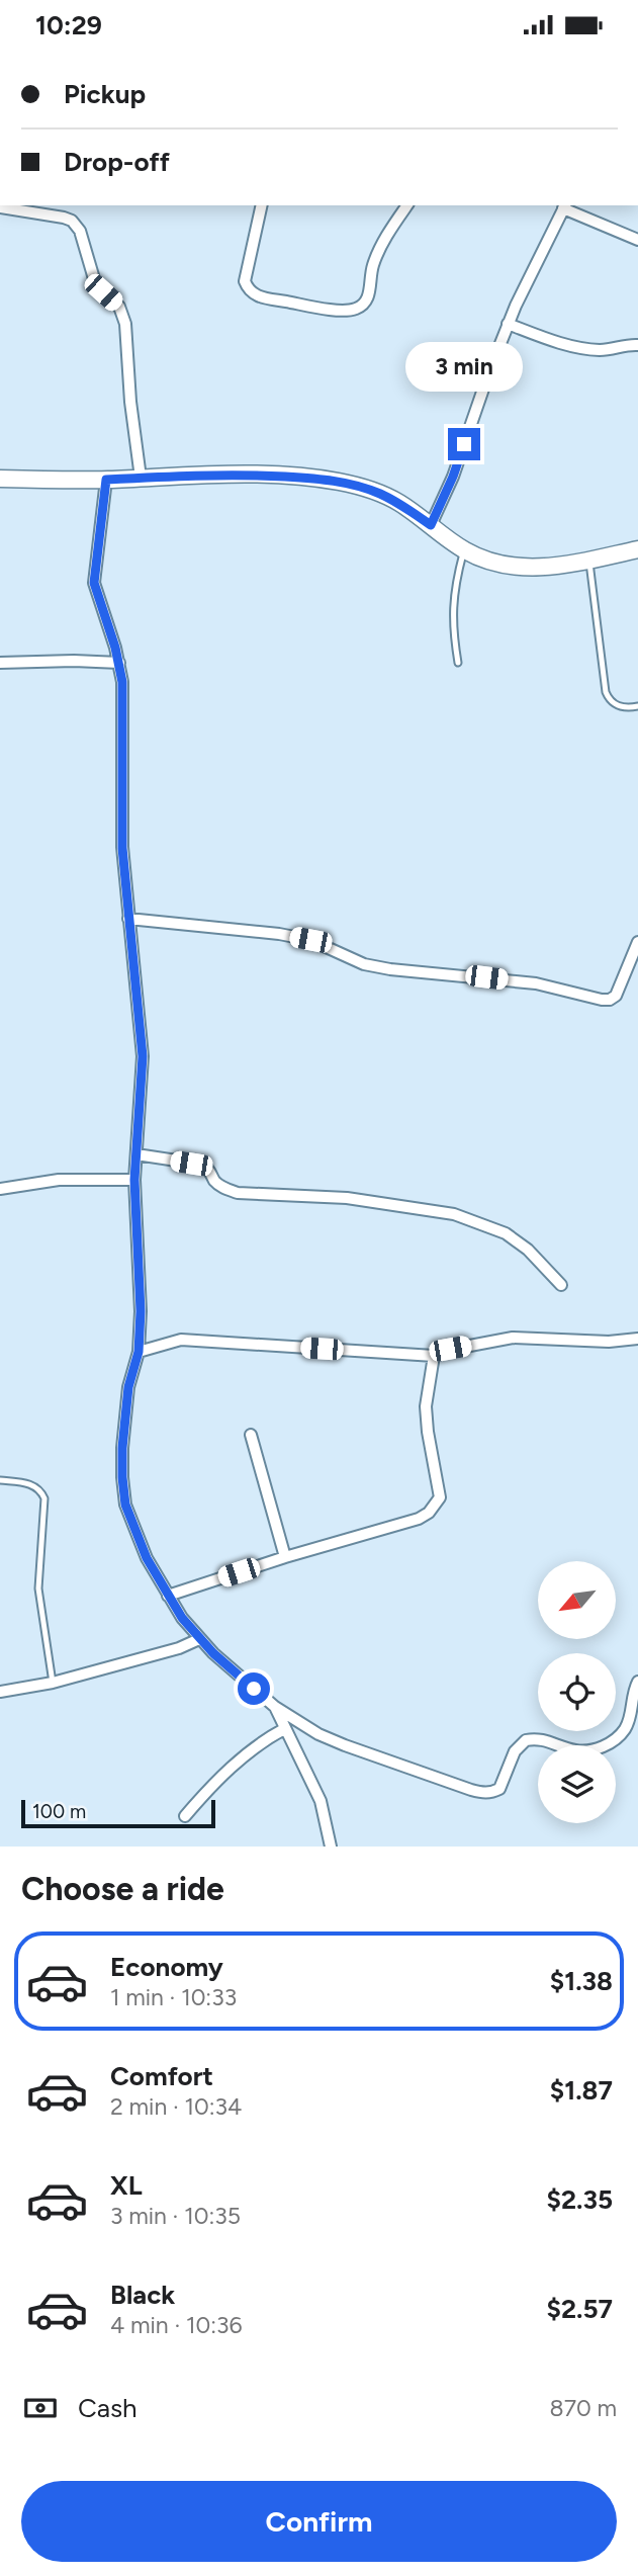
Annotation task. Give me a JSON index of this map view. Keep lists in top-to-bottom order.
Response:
{
  "scale_bar": "100 m",
  "north": "bottom left",
  "page": {
    "status": "10:29",
    "banner": ["Pickup", "Drop-off"],
    "bubble": "3 min",
    "scale": "100 m",
    "heading": "Choose a ride",
    "list": [
      {
        "name": "Economy",
        "note": "1 min · 10:33",
        "value": "$1.38"
      },
      {
        "name": "Comfort",
        "note": "2 min · 10:34",
        "value": "$1.87"
      },
      {
        "name": "XL",
        "note": "3 min · 10:35",
        "value": "$2.35"
      },
      {
        "name": "Black",
        "note": "4 min · 10:36",
        "value": "$2.57"
      }
    ],
    "pay": ["Cash", "870 m"],
    "buttons": "Confirm"
  }
}
